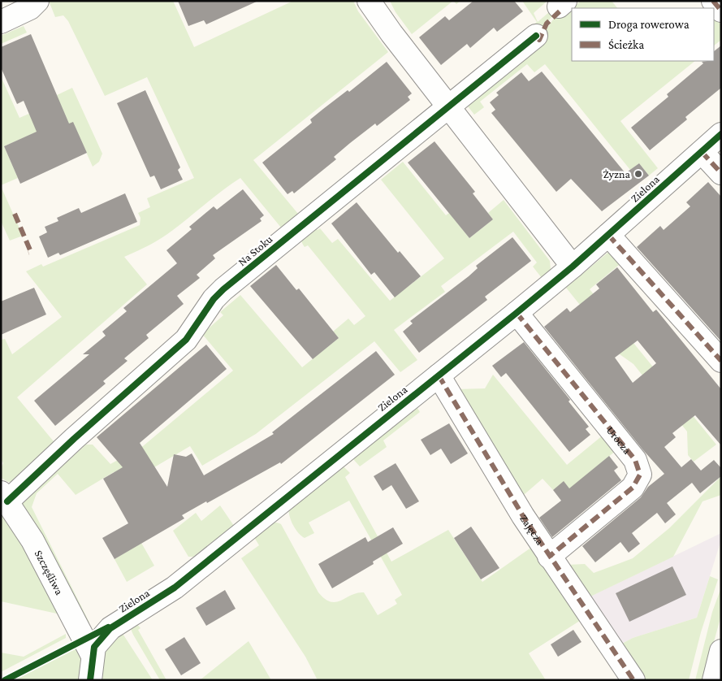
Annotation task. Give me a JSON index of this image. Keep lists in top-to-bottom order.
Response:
{
  "streets": {
    "street": [
      "Zielona",
      "Na Stoku",
      "Urocza",
      "Zajęcza",
      "Szczęśliwa"
    ]
  },
  "crossings": [
    ["Zielona", "Urocza"],
    ["Zielona", "Zajęcza"],
    ["Zielona", "Szczęśliwa"],
    ["Na Stoku", "Szczęśliwa"],
    ["Urocza", "Zajęcza"]
  ],
  "places": ["Żyzna"],
  "legend": ["Droga rowerowa", "Ścieżka"]
}
